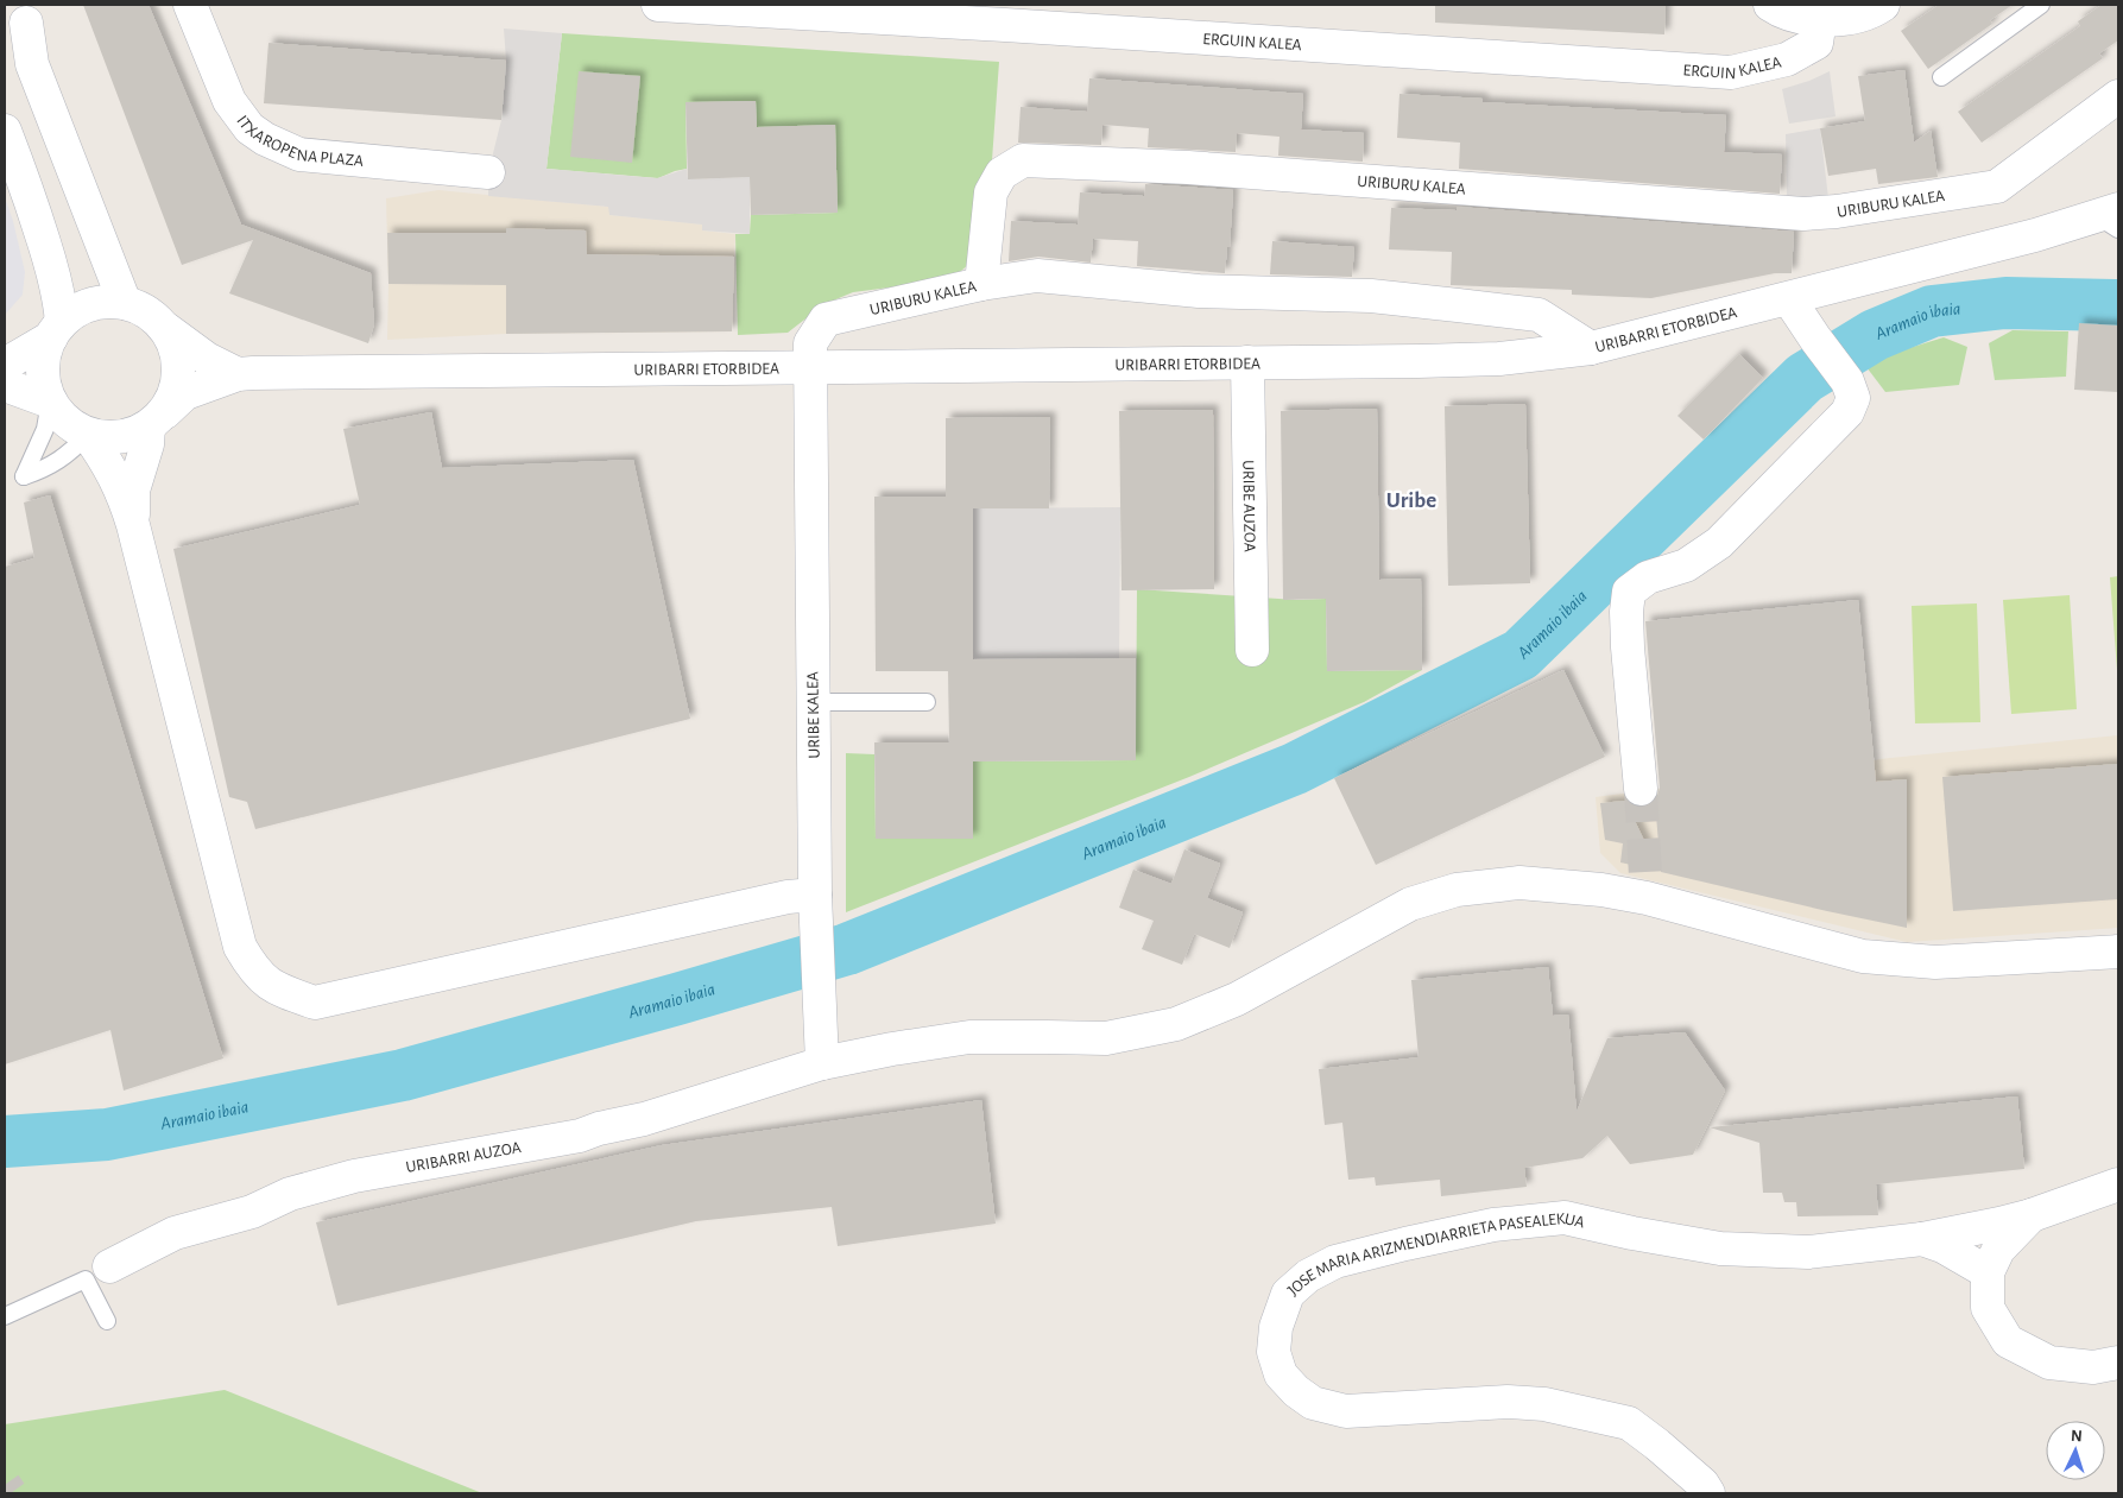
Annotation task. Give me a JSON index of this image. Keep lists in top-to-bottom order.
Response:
{
  "streets": {
    "street": [
      "ERGUIN KALEA",
      "ITXAROPENA PLAZA",
      "URIBURU KALEA",
      "URIBARRI ETORBIDEA",
      "URIBE AUZOA",
      "URIBE KALEA",
      "URIBARRI AUZOA",
      "JOSE MARIA ARIZMENDIARRIETA PASEALEKUA"
    ]
  },
  "crossings": [
    ["URIBURU KALEA", "URIBARRI ETORBIDEA"],
    ["URIBURU KALEA", "URIBE KALEA"],
    ["URIBARRI ETORBIDEA", "URIBE AUZOA"],
    ["URIBARRI ETORBIDEA", "URIBE KALEA"],
    ["URIBE KALEA", "URIBARRI AUZOA"]
  ],
  "districts": ["Uribe"],
  "water": ["Aramaio ibaia"],
  "north": "top"
}
